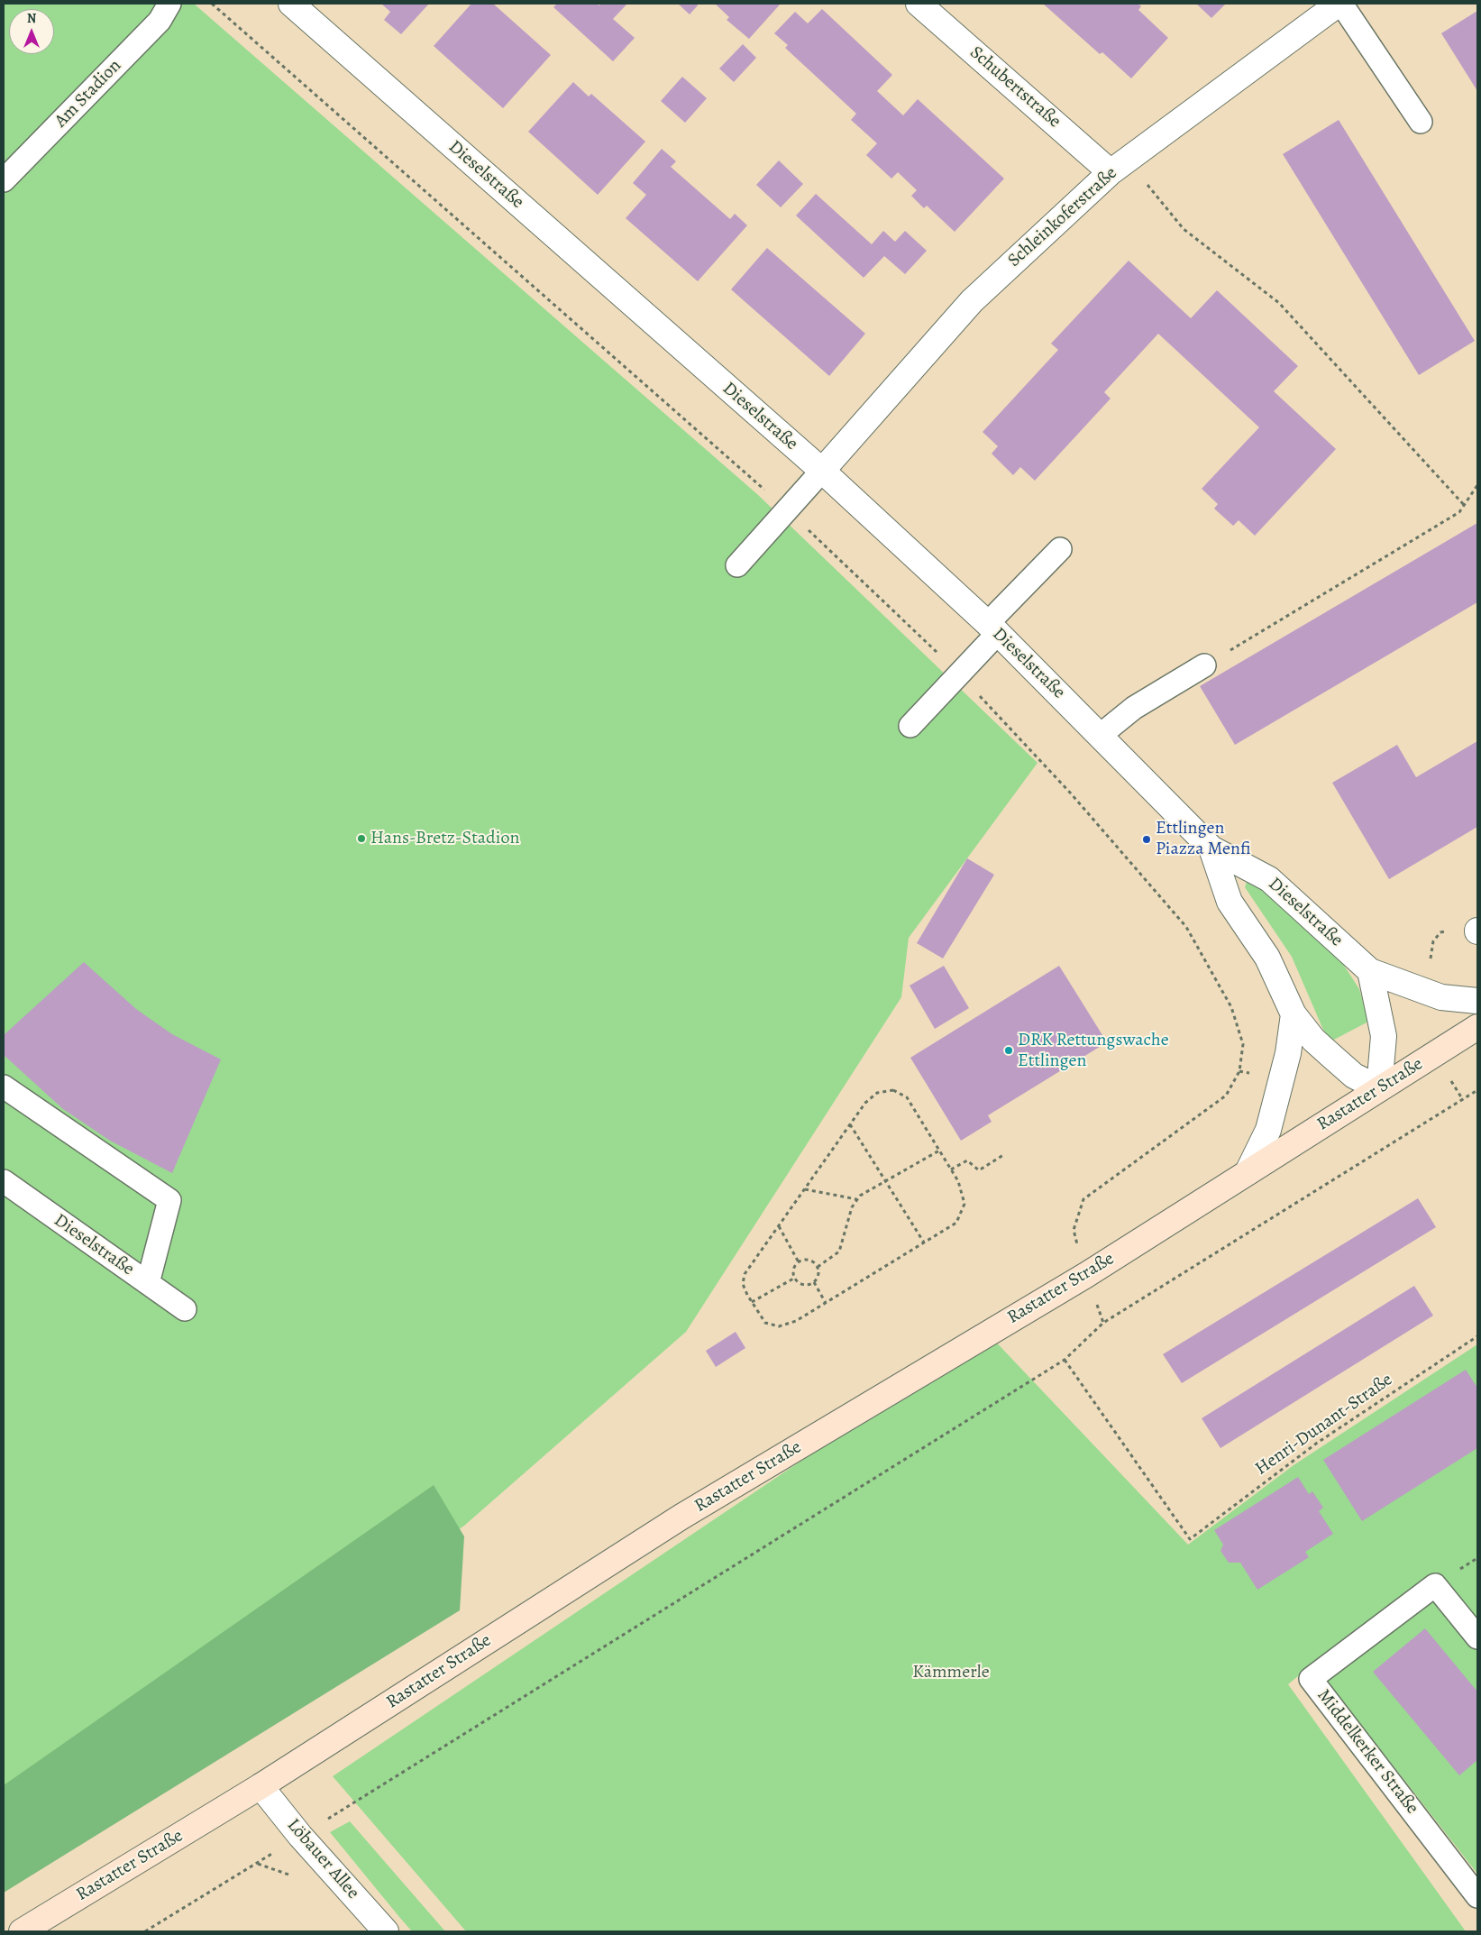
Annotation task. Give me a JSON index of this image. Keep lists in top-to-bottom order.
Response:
{
  "streets": {
    "main road": ["Rastatter Straße"],
    "street": [
      "Schubertstraße",
      "Dieselstraße",
      "Schleinkoferstraße",
      "Löbauer Allee"
    ],
    "lane": ["Am Stadion", "Middelkerker Straße"],
    "path": ["Henri-Dunant-Straße"]
  },
  "crossings": [
    ["Schubertstraße", "Schleinkoferstraße"],
    ["Dieselstraße", "Schleinkoferstraße"],
    ["Dieselstraße", "Rastatter Straße"],
    ["Rastatter Straße", "Löbauer Allee"]
  ],
  "parks": ["Kämmerle"],
  "places": ["Hans-Bretz-Stadion", "Ettlingen Piazza Menfi", "DRK Rettungswache Ettlingen"],
  "north": "top"
}
